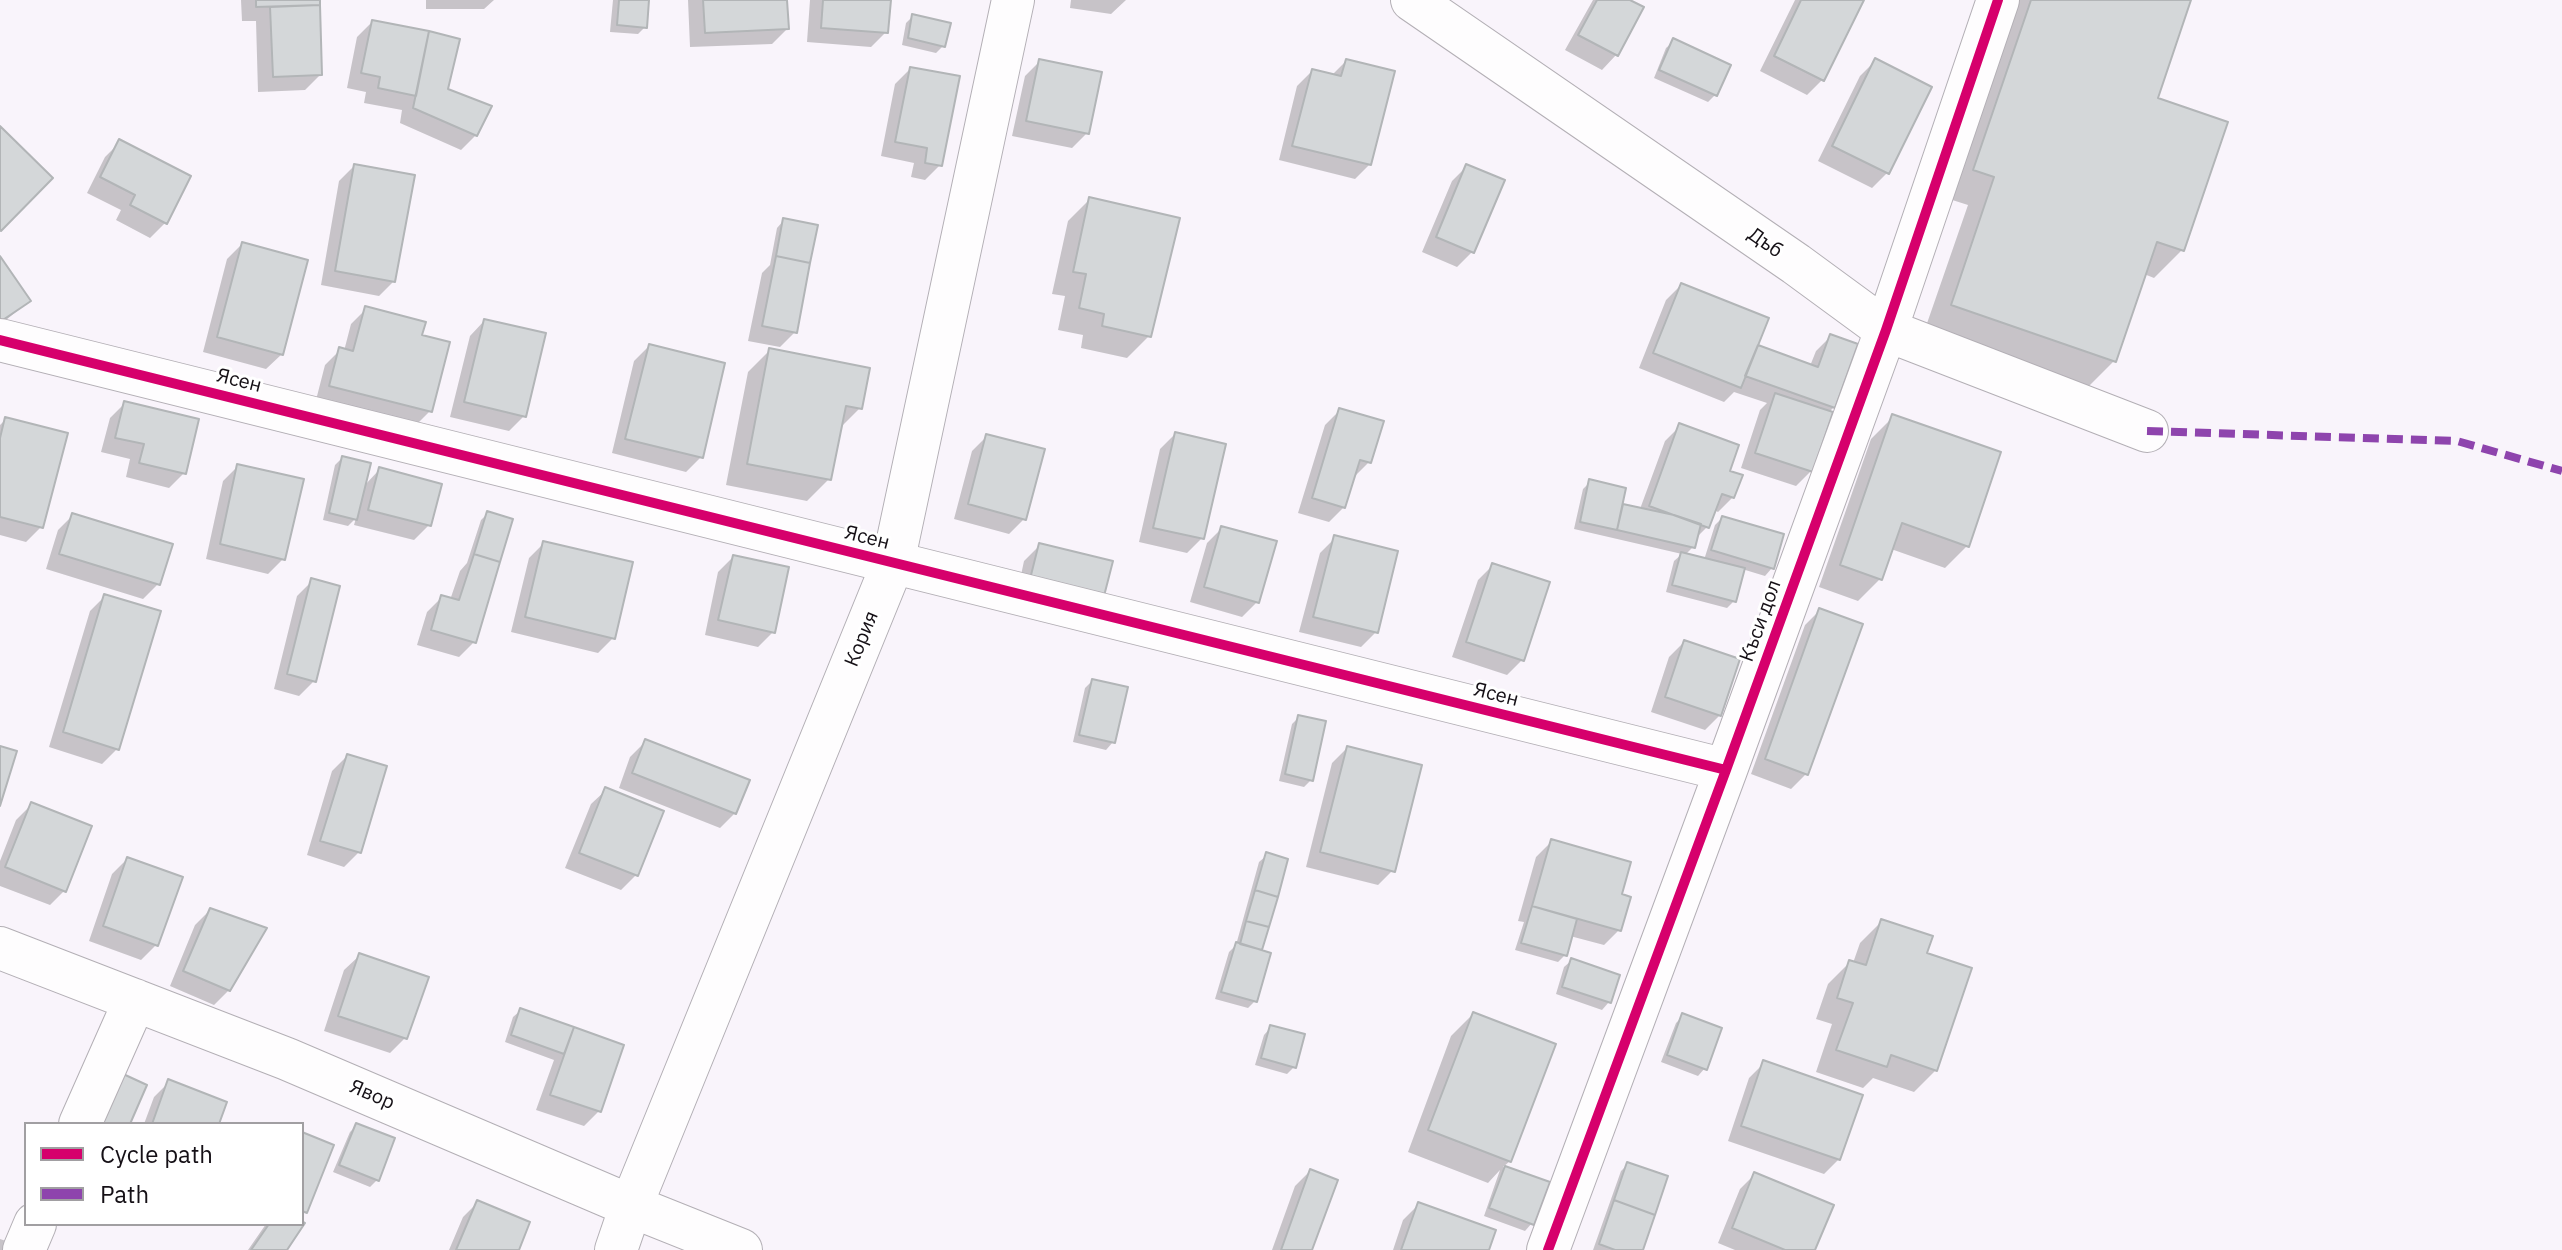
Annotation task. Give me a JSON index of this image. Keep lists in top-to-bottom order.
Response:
{
  "streets": {
    "street": [
      "Дъб",
      "Ясен",
      "Къси дол",
      "Кория",
      "Явор"
    ]
  },
  "crossings": [
    ["Дъб", "Къси дол"],
    ["Ясен", "Къси дол"],
    ["Ясен", "Кория"],
    ["Кория", "Явор"]
  ],
  "legend": ["Cycle path", "Path"]
}
